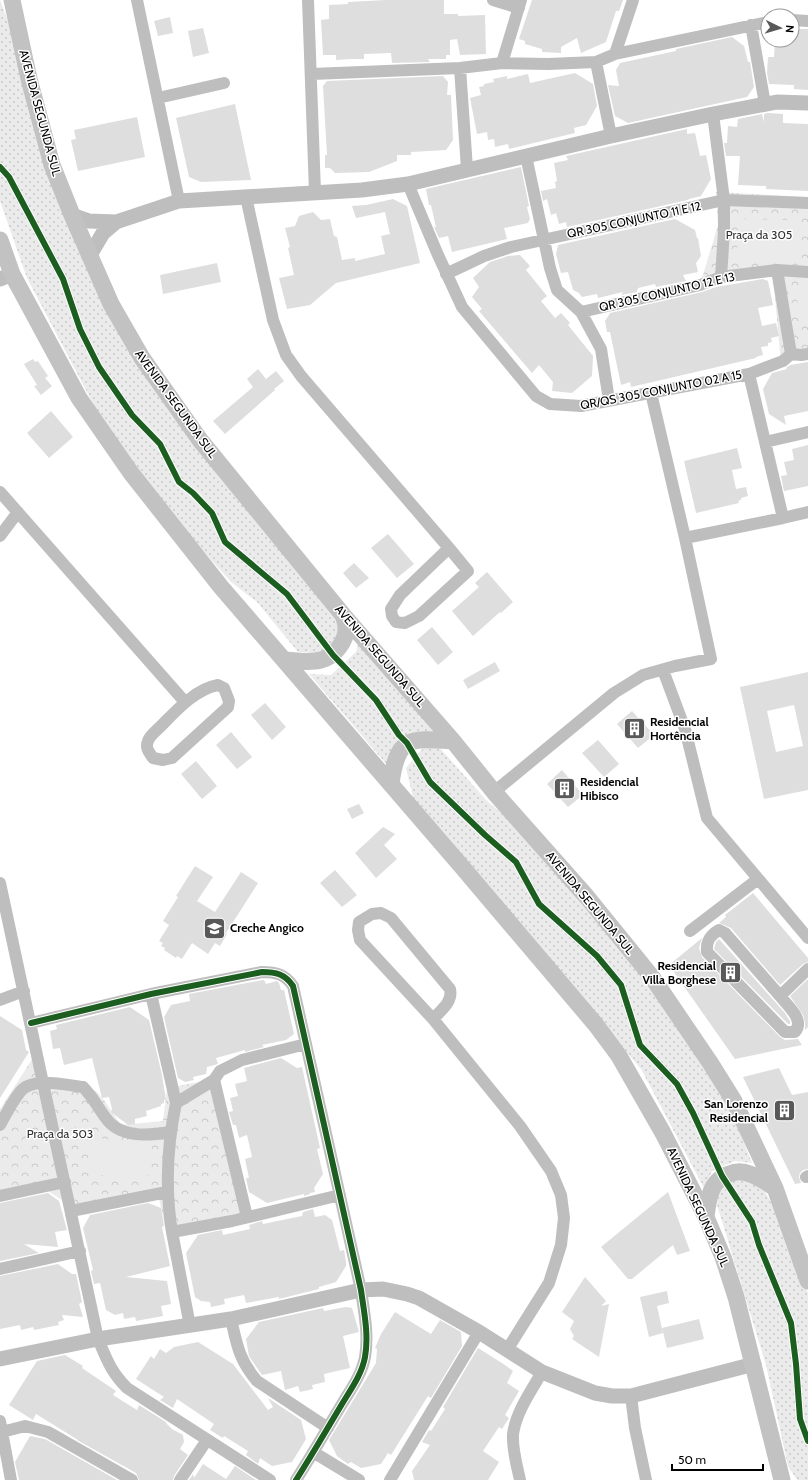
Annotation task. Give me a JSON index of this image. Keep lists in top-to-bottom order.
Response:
{
  "streets": {
    "main road": ["AVENIDA SEGUNDA SUL"],
    "street": ["QR 305 CONJUNTO 11 E 12", "QR 305 CONJUNTO 12 E 13", "QR/QS 305 CONJUNTO 02 A 15"]
  },
  "crossings": [
    ["QR 305 CONJUNTO 11 E 12", "QR/QS 305 CONJUNTO 02 A 15"]
  ],
  "parks": ["Praça da 305", "Praça da 503"],
  "places": {
    "building": [
      "Residencial Hortência",
      "Residencial Hibisco",
      "Residencial Villa Borghese",
      "San Lorenzo Residencial"
    ],
    "school or university": ["Creche Angico"]
  },
  "scale_bar": "50 m",
  "north": "right"
}
